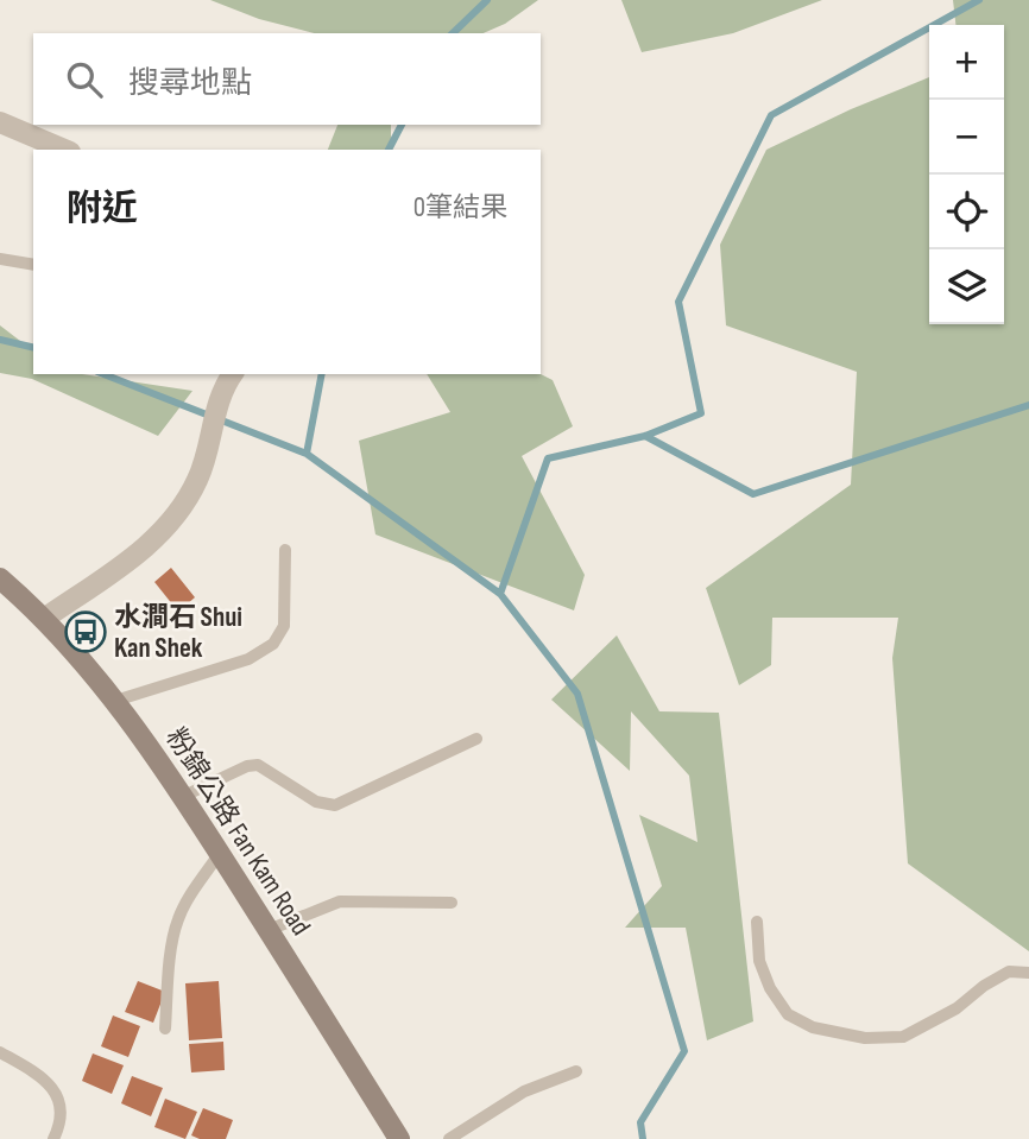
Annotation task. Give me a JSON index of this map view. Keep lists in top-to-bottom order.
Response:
{
  "streets": {
    "main road": ["粉錦公路 Fan Kam Road"]
  },
  "places": {
    "bus stop": ["水澗石 Shui Kan Shek"]
  },
  "page": {
    "map_buttons": ["+", "−"],
    "search": "搜尋地點",
    "heading": ["附近", "0筆結果"]
  }
}
